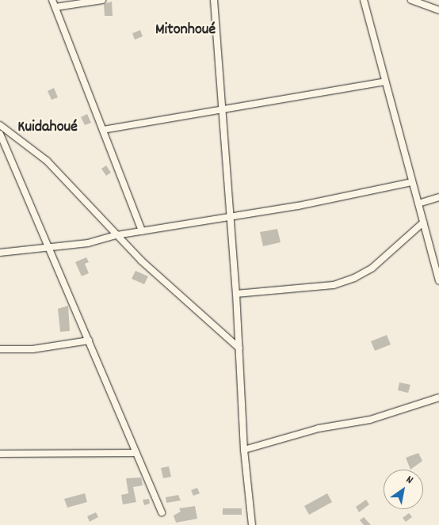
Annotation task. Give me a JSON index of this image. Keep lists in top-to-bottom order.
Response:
{
  "districts": ["Mitonhoué", "Kuidahoué"],
  "north": "top right"
}
